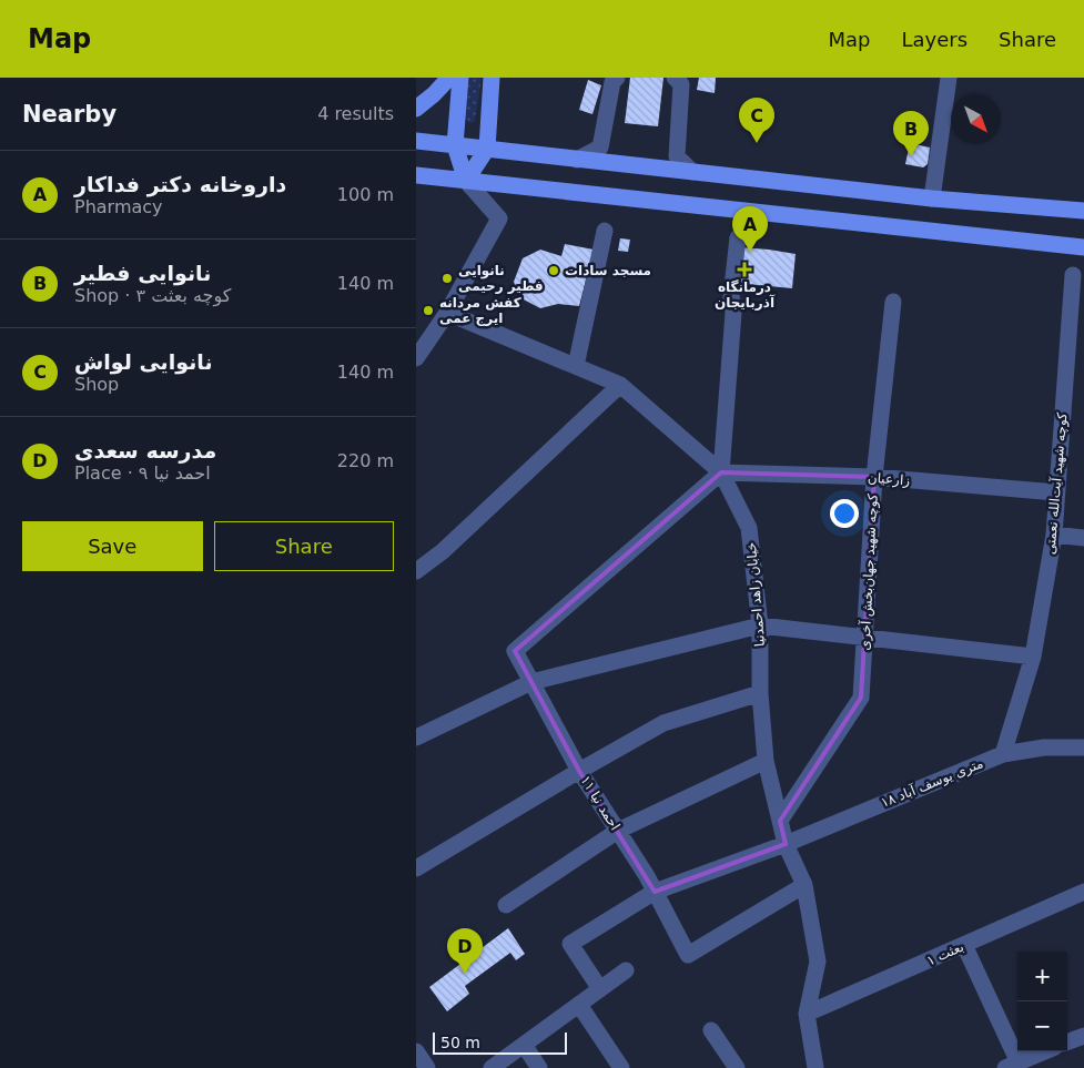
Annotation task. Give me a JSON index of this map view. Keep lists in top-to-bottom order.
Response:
{
  "streets": {
    "street": [
      "زارعیان",
      "کوچه شهید آیت‌الله نعمتی",
      "کوچه شهید جهان‌بخش آخری",
      "خیابان زاهد احمدنیا",
      "۱۸ متری یوسف آباد",
      "احمد نیا ۱۱",
      "بعثت ۱"
    ]
  },
  "crossings": [
    ["زارعیان", "کوچه شهید آیت‌الله نعمتی"],
    ["زارعیان", "کوچه شهید جهان‌بخش آخری"],
    ["زارعیان", "خیابان زاهد احمدنیا"],
    ["زارعیان", "احمد نیا ۱۱"],
    ["کوچه شهید آیت‌الله نعمتی", "۱۸ متری یوسف آباد"],
    ["کوچه شهید جهان‌بخش آخری", "خیابان زاهد احمدنیا"],
    ["خیابان زاهد احمدنیا", "۱۸ متری یوسف آباد"],
    ["خیابان زاهد احمدنیا", "احمد نیا ۱۱"],
    ["خیابان زاهد احمدنیا", "بعثت ۱"],
    ["۱۸ متری یوسف آباد", "احمد نیا ۱۱"]
  ],
  "places": {
    "health": ["درمانگاه آذربایجان"],
    "other": ["مسجد سادات", "نانوایی فطیر رحیمی", "کفش مردانه ایرج عمی"]
  },
  "scale_bar": "50 m",
  "north": "bottom right",
  "page": {
    "header": "Map",
    "nav": ["Map", "Layers", "Share"],
    "heading": ["Nearby", "4 results"],
    "pins": [
      "C",
      "B",
      "A",
      "D"
    ],
    "list": [
      {
        "mark": "A",
        "name": "داروخانه دکتر فداکار",
        "note": "Pharmacy",
        "value": "100 m"
      },
      {
        "mark": "B",
        "name": "نانوایی فطیر",
        "note": "Shop · کوچه بعثت ۳",
        "value": "140 m"
      },
      {
        "mark": "C",
        "name": "نانوایی لواش",
        "note": "Shop",
        "value": "140 m"
      },
      {
        "mark": "D",
        "name": "مدرسه سعدی",
        "note": "Place · احمد نیا ۹",
        "value": "220 m"
      }
    ],
    "buttons": ["Save", "Share"],
    "map_buttons": ["+", "−"],
    "scale": "50 m"
  }
}
